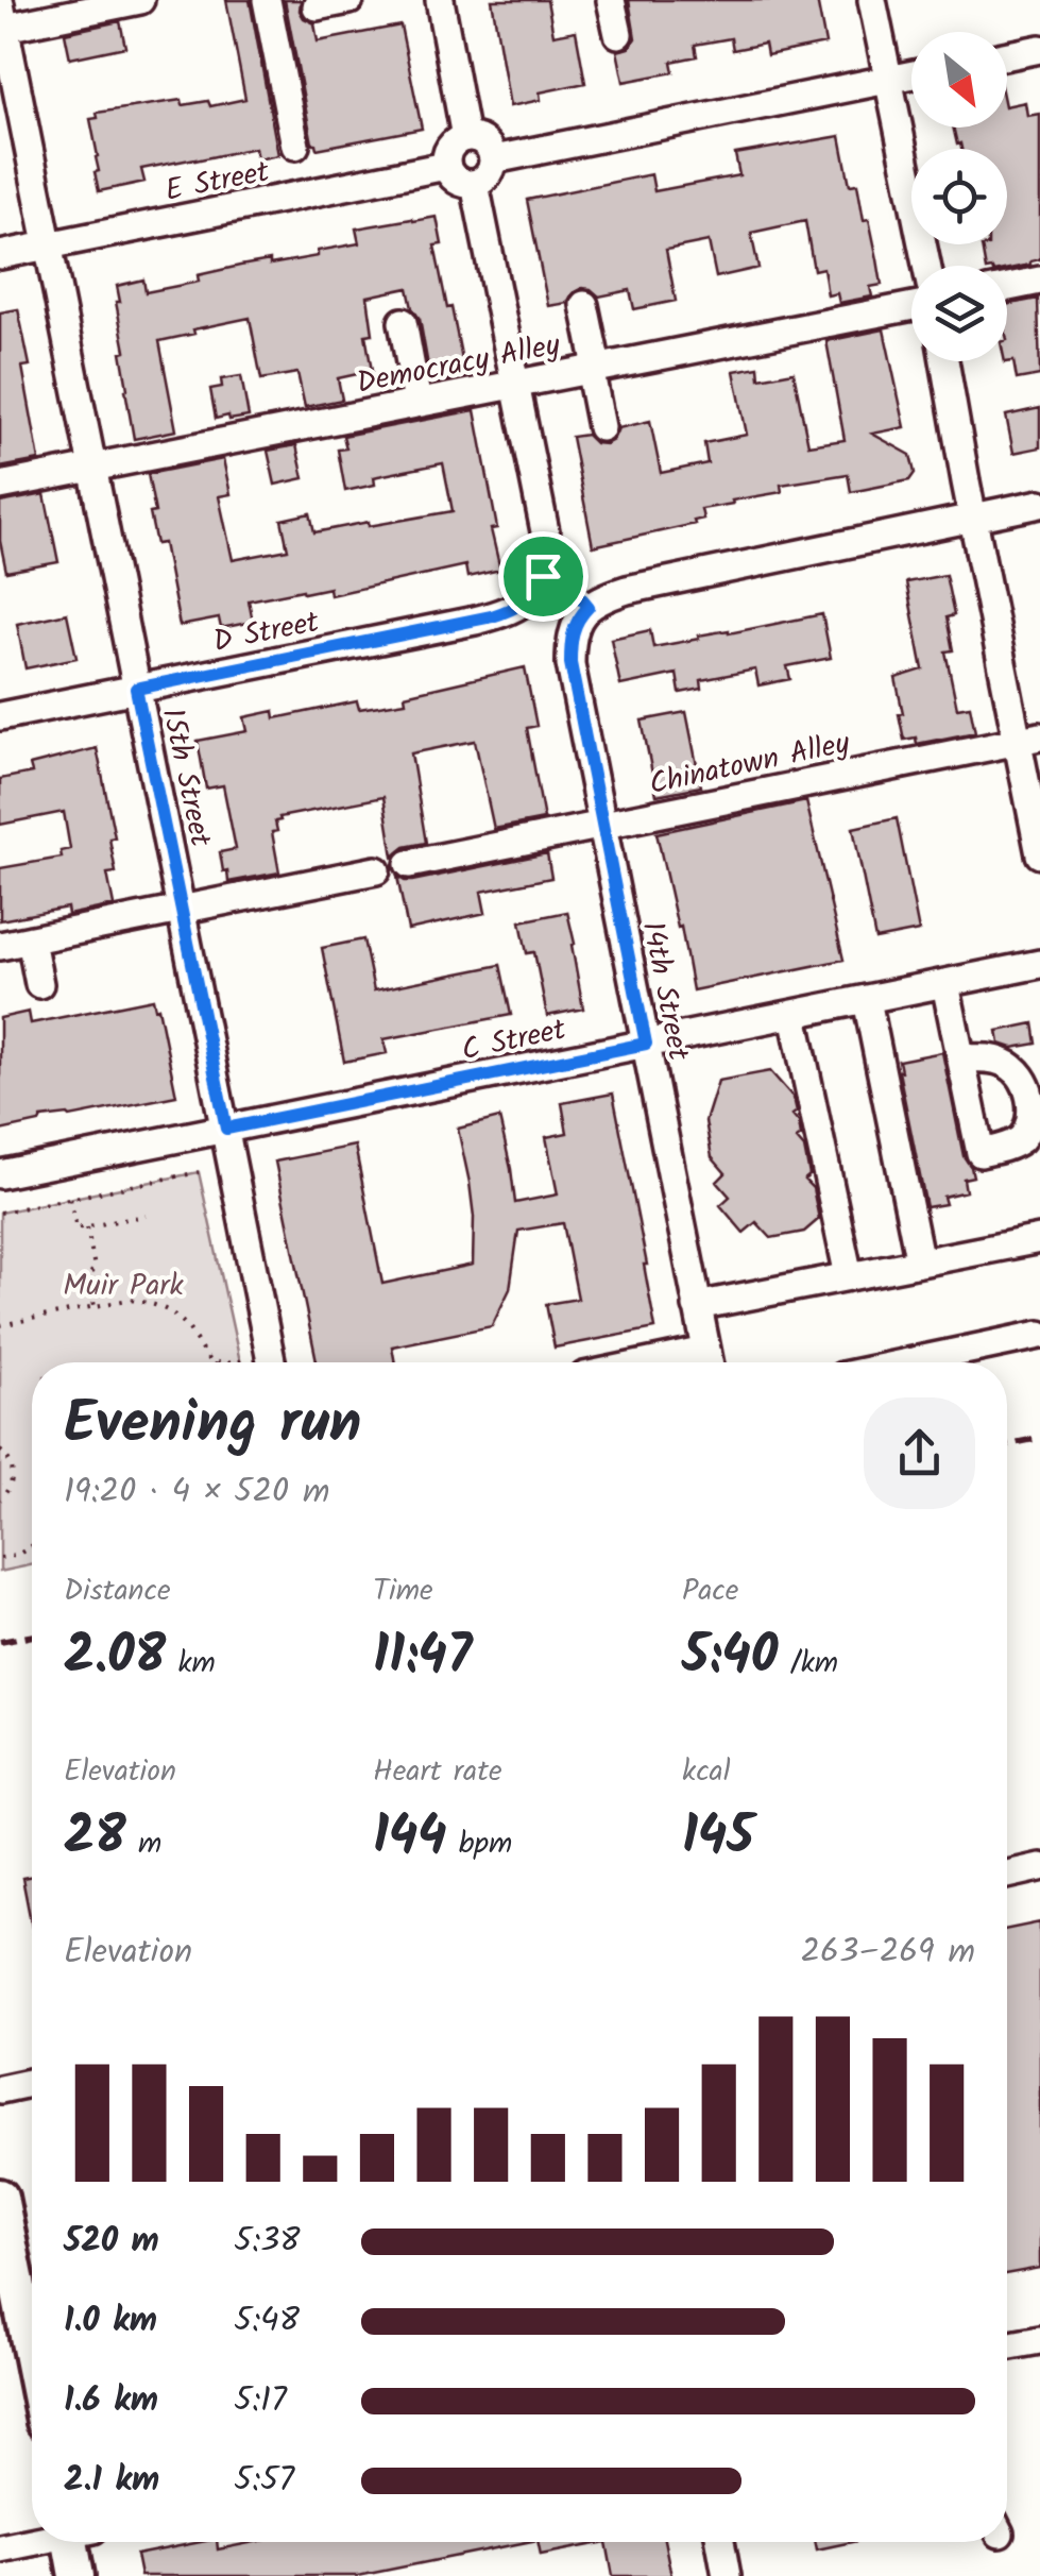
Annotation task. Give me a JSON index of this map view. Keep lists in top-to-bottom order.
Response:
{
  "streets": {
    "street": [
      "E Street",
      "Democracy Alley",
      "D Street",
      "Chinatown Alley",
      "15th Street",
      "14th Street",
      "C Street"
    ]
  },
  "crossings": [
    ["E Street", "15th Street"],
    ["Democracy Alley", "D Street"],
    ["Democracy Alley", "15th Street"],
    ["D Street", "15th Street"],
    ["Chinatown Alley", "14th Street"],
    ["15th Street", "C Street"],
    ["14th Street", "C Street"]
  ],
  "parks": ["Muir Park"],
  "north": "bottom right",
  "page": {
    "heading": ["Evening run", "19:20 · 4 × 520 m"],
    "stats": [
      ["Distance", "2.08 km"],
      ["Time", "11:47"],
      ["Pace", "5:40 /km"],
      ["Elevation", "28 m"],
      ["Heart rate", "144 bpm"],
      ["kcal", "145"]
    ],
    "chart": ["Elevation", "263–269 m"],
    "list": [
      {
        "name": "520 m",
        "note": "5:38"
      },
      {
        "name": "1.0 km",
        "note": "5:48"
      },
      {
        "name": "1.6 km",
        "note": "5:17"
      },
      {
        "name": "2.1 km",
        "note": "5:57"
      }
    ]
  }
}
